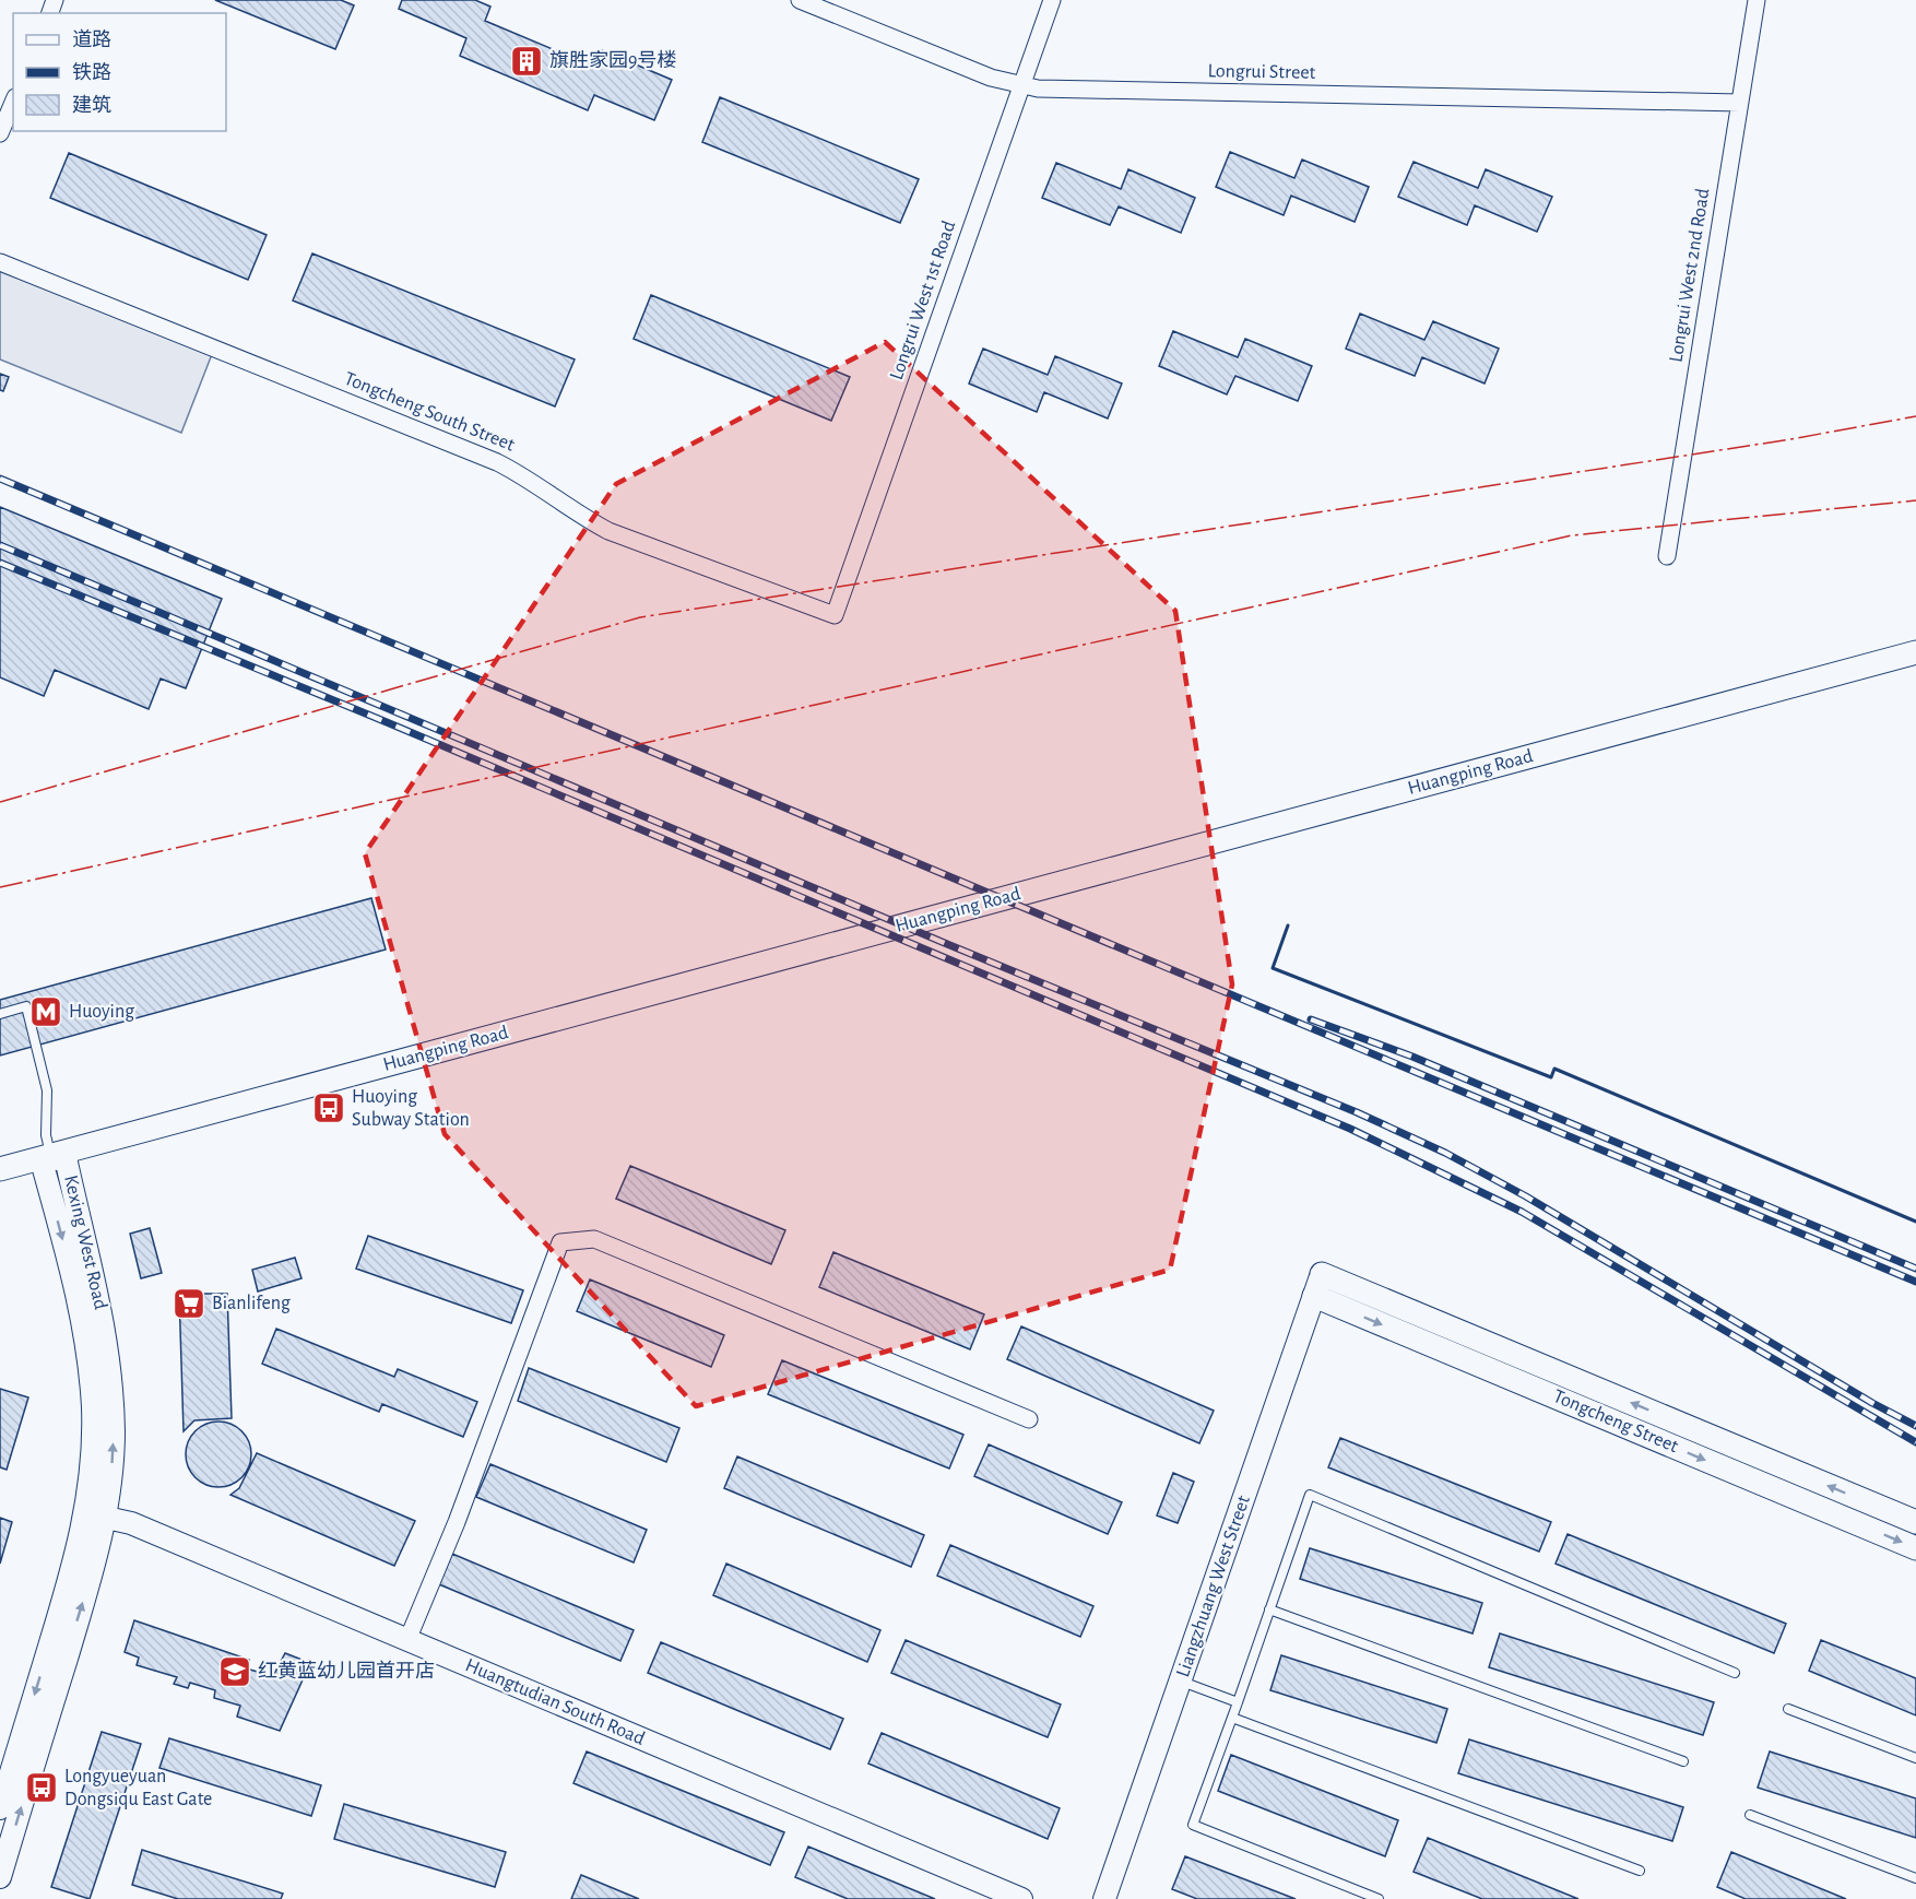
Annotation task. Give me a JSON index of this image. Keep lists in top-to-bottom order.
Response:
{
  "streets": {
    "main road": ["Huangping Road", "Tongcheng Street"],
    "street": [
      "Longrui Street",
      "Longrui West 2nd Road",
      "Longrui West 1st Road",
      "Tongcheng South Street",
      "Kexing West Road",
      "Liangzhuang West Street",
      "Huangtudian South Road"
    ]
  },
  "crossings": [
    ["Longrui Street", "Longrui West 2nd Road"],
    ["Longrui Street", "Longrui West 1st Road"],
    ["Longrui West 1st Road", "Tongcheng South Street"],
    ["Huangping Road", "Kexing West Road"],
    ["Kexing West Road", "Huangtudian South Road"],
    ["Tongcheng Street", "Liangzhuang West Street"]
  ],
  "places": {
    "building": ["旗胜家园9号楼"],
    "metro station": ["Huoying"],
    "bus stop": ["Huoying Subway Station", "Longyueyuan Dongsiqu East Gate"],
    "supermarket": ["Bianlifeng"],
    "school or university": ["红黄蓝幼儿园首开店"]
  },
  "legend": ["道路", "铁路", "建筑"]
}
